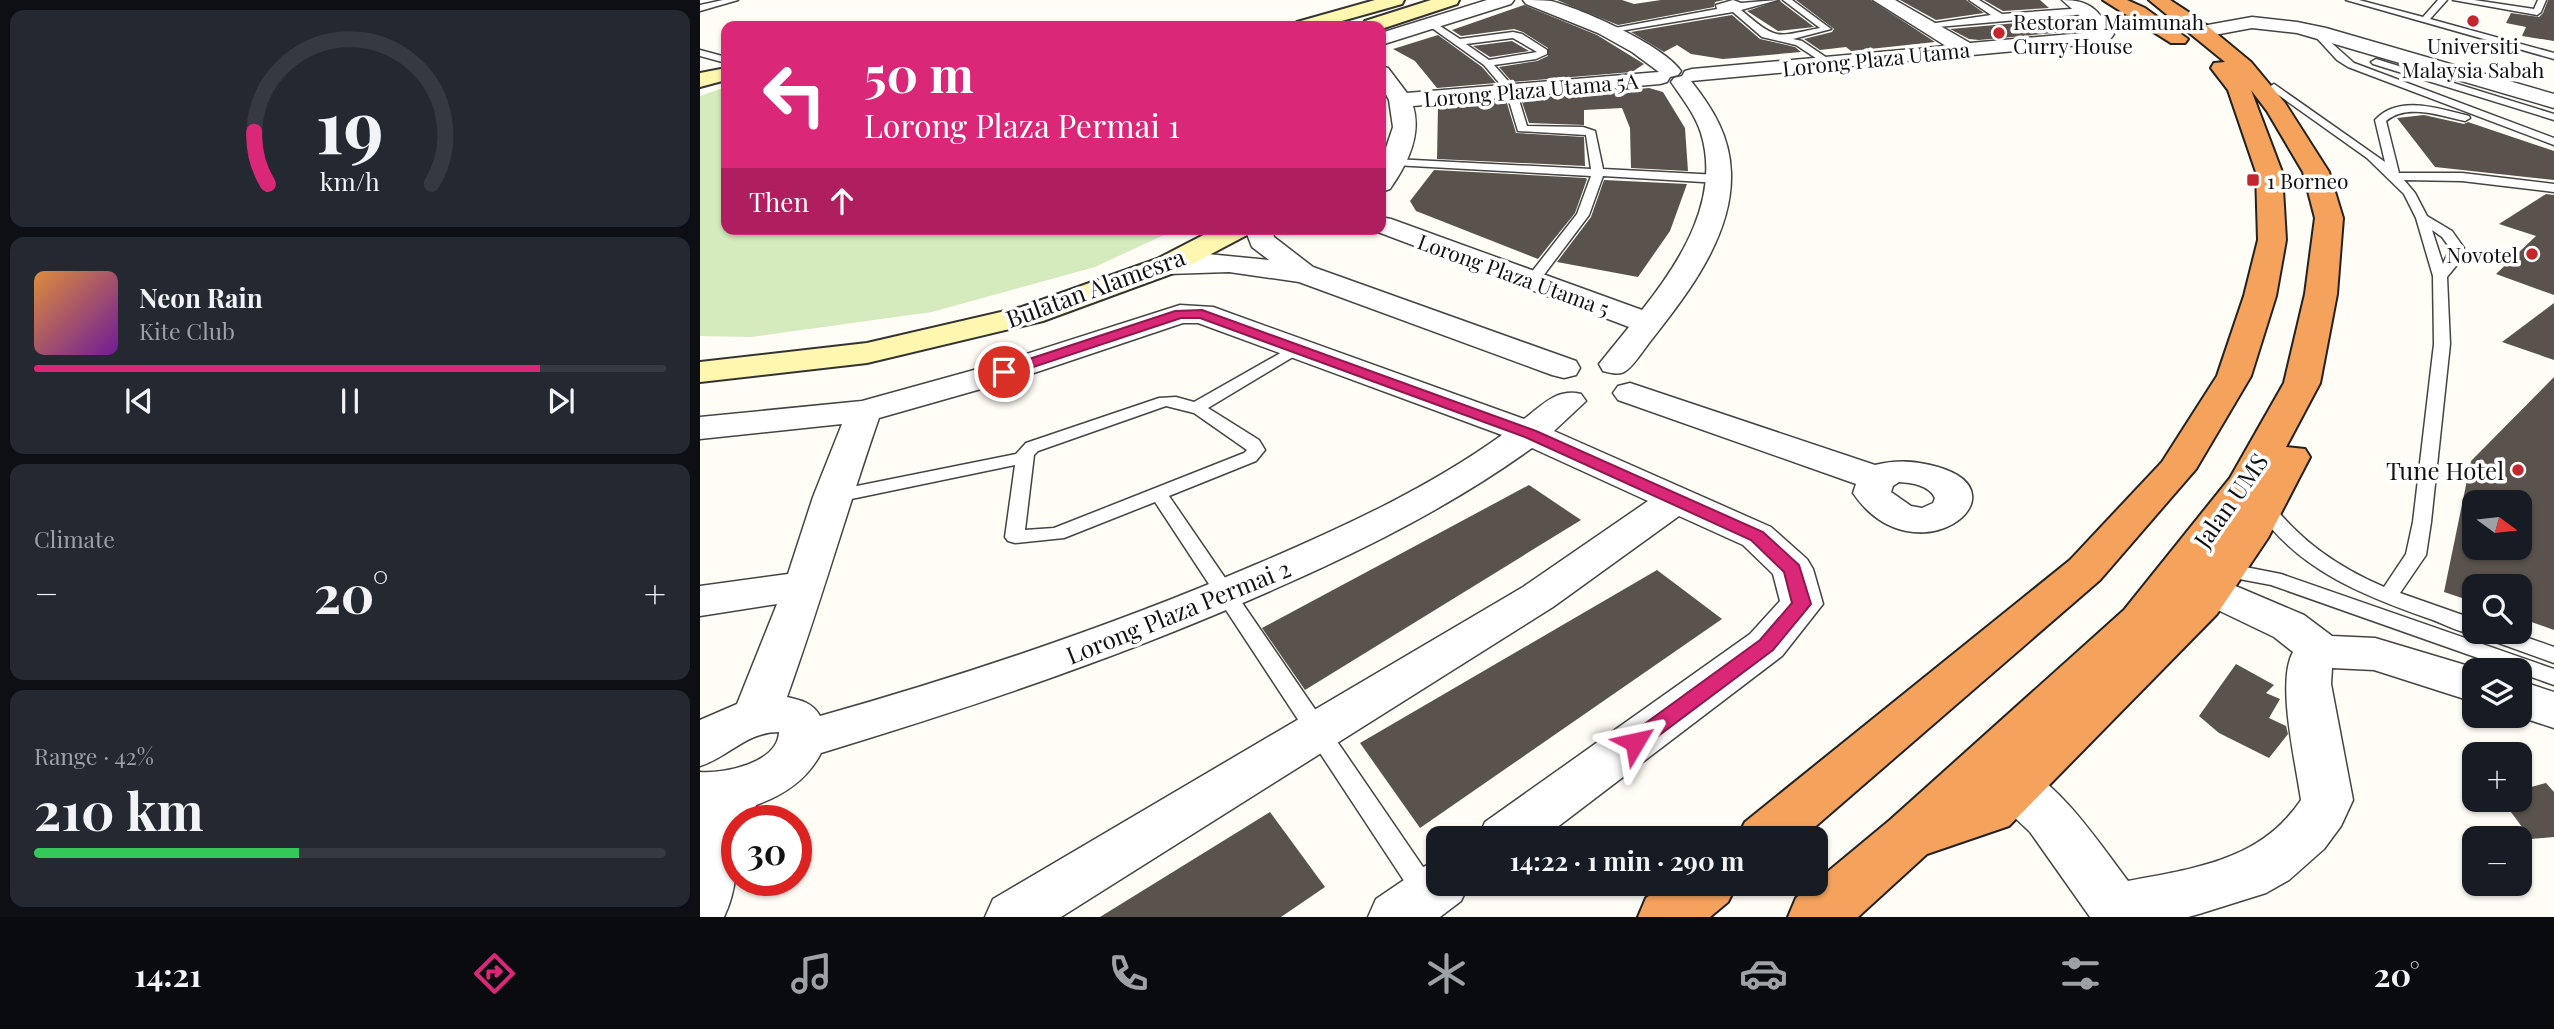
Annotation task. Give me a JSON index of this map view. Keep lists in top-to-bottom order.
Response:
{
  "streets": {
    "highway": ["Jalan UMS"],
    "street": [
      "Lorong Plaza Utama",
      "Lorong Plaza Utama 5A",
      "Lorong Plaza Utama 5",
      "Bulatan Alamesra",
      "Lorong Plaza Permai 2"
    ]
  },
  "crossings": [
    ["Lorong Plaza Utama", "Lorong Plaza Utama 5A"]
  ],
  "places": {
    "other": [
      "Universiti Malaysia Sabah",
      "Restoran Maimunah Curry House",
      "Novotel",
      "Tune Hotel"
    ],
    "transit": ["1 Borneo"]
  },
  "north": "right",
  "page": {
    "turn": ["50 m", "Lorong Plaza Permai 1"],
    "then": "Then",
    "song": ["Neon Rain", "Kite Club"],
    "tile": [
      "Climate",
      ["Range · 42%", "210 km"]
    ],
    "map_buttons": ["+", "−"],
    "heat": ["−", "20°", "+"],
    "limit": "30",
    "trip": "14:22 · 1 min · 290 m",
    "tabs": ["14:21", "20°"],
    "gauge": ["19", "km/h"]
  }
}
